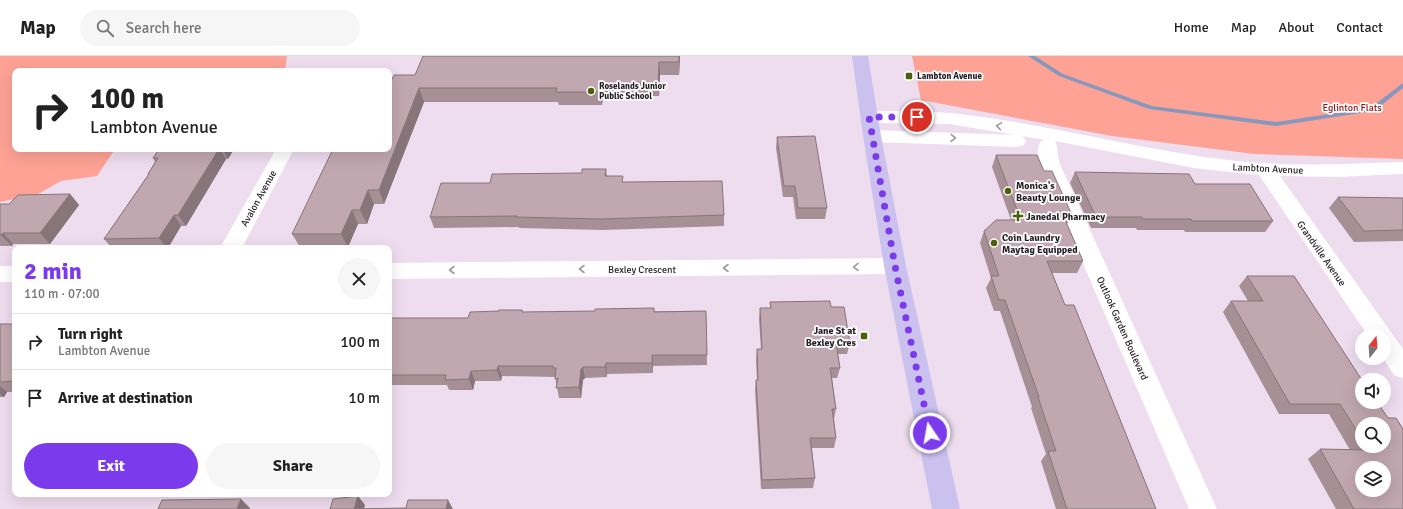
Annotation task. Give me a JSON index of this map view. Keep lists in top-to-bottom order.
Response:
{
  "streets": {
    "street": [
      "Lambton Avenue",
      "Avalon Avenue",
      "Grandville Avenue",
      "Bexley Crescent",
      "Outlook Garden Boulevard"
    ]
  },
  "crossings": [
    ["Lambton Avenue", "Grandville Avenue"],
    ["Lambton Avenue", "Outlook Garden Boulevard"]
  ],
  "one_way": ["Bexley Crescent"],
  "parks": ["Eglinton Flats"],
  "places": {
    "transit": ["Lambton Avenue", "Jane St at Bexley Cres"],
    "other": ["Roselands Junior Public School", "Monica's Beauty Lounge", "Coin Laundry Maytag Equipped"],
    "health": ["Janedal Pharmacy"]
  },
  "north": "top",
  "page": {
    "header": "Map",
    "search": "Search here",
    "nav": [
      "Home",
      "Map",
      "About",
      "Contact"
    ],
    "turn": ["100 m", "Lambton Avenue"],
    "heading": ["2 min", "110 m · 07:00"],
    "list": [
      {
        "name": "Turn right",
        "note": "Lambton Avenue",
        "value": "100 m"
      },
      {
        "name": "Arrive at destination",
        "value": "10 m"
      }
    ],
    "buttons": ["Exit", "Share"]
  }
}
